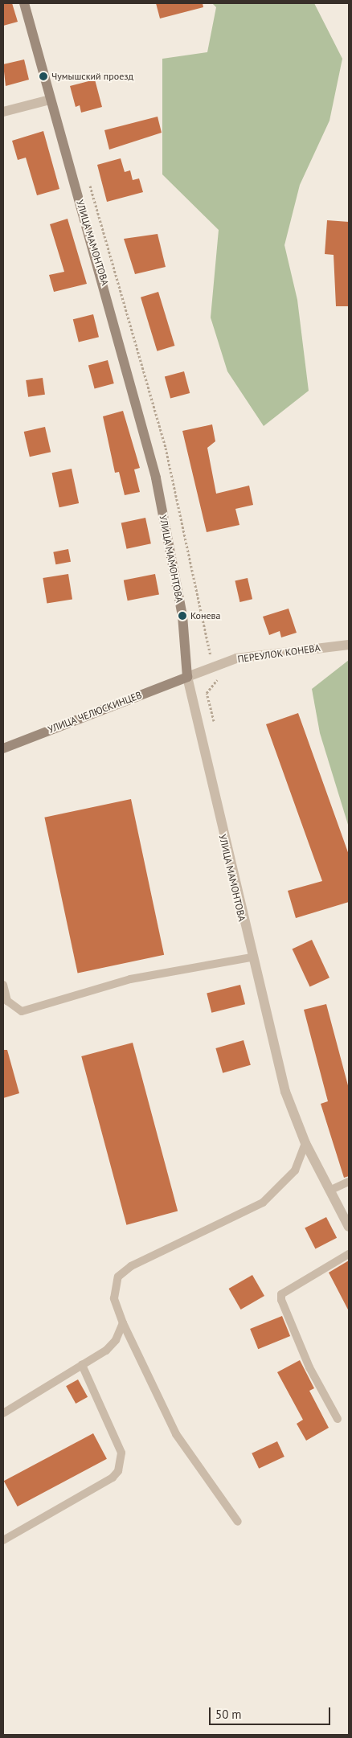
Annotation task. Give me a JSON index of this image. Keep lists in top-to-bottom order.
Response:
{
  "streets": {
    "main road": ["УЛИЦА МАМОНТОВА", "УЛИЦА ЧЕЛЮСКИНЦЕВ"],
    "street": ["ПЕРЕУЛОК КОНЕВА"]
  },
  "crossings": [
    ["УЛИЦА МАМОНТОВА", "ПЕРЕУЛОК КОНЕВА"],
    ["УЛИЦА МАМОНТОВА", "УЛИЦА ЧЕЛЮСКИНЦЕВ"],
    ["ПЕРЕУЛОК КОНЕВА", "УЛИЦА ЧЕЛЮСКИНЦЕВ"]
  ],
  "places": ["Чумышский проезд", "Конева"],
  "scale_bar": "50 m"
}
